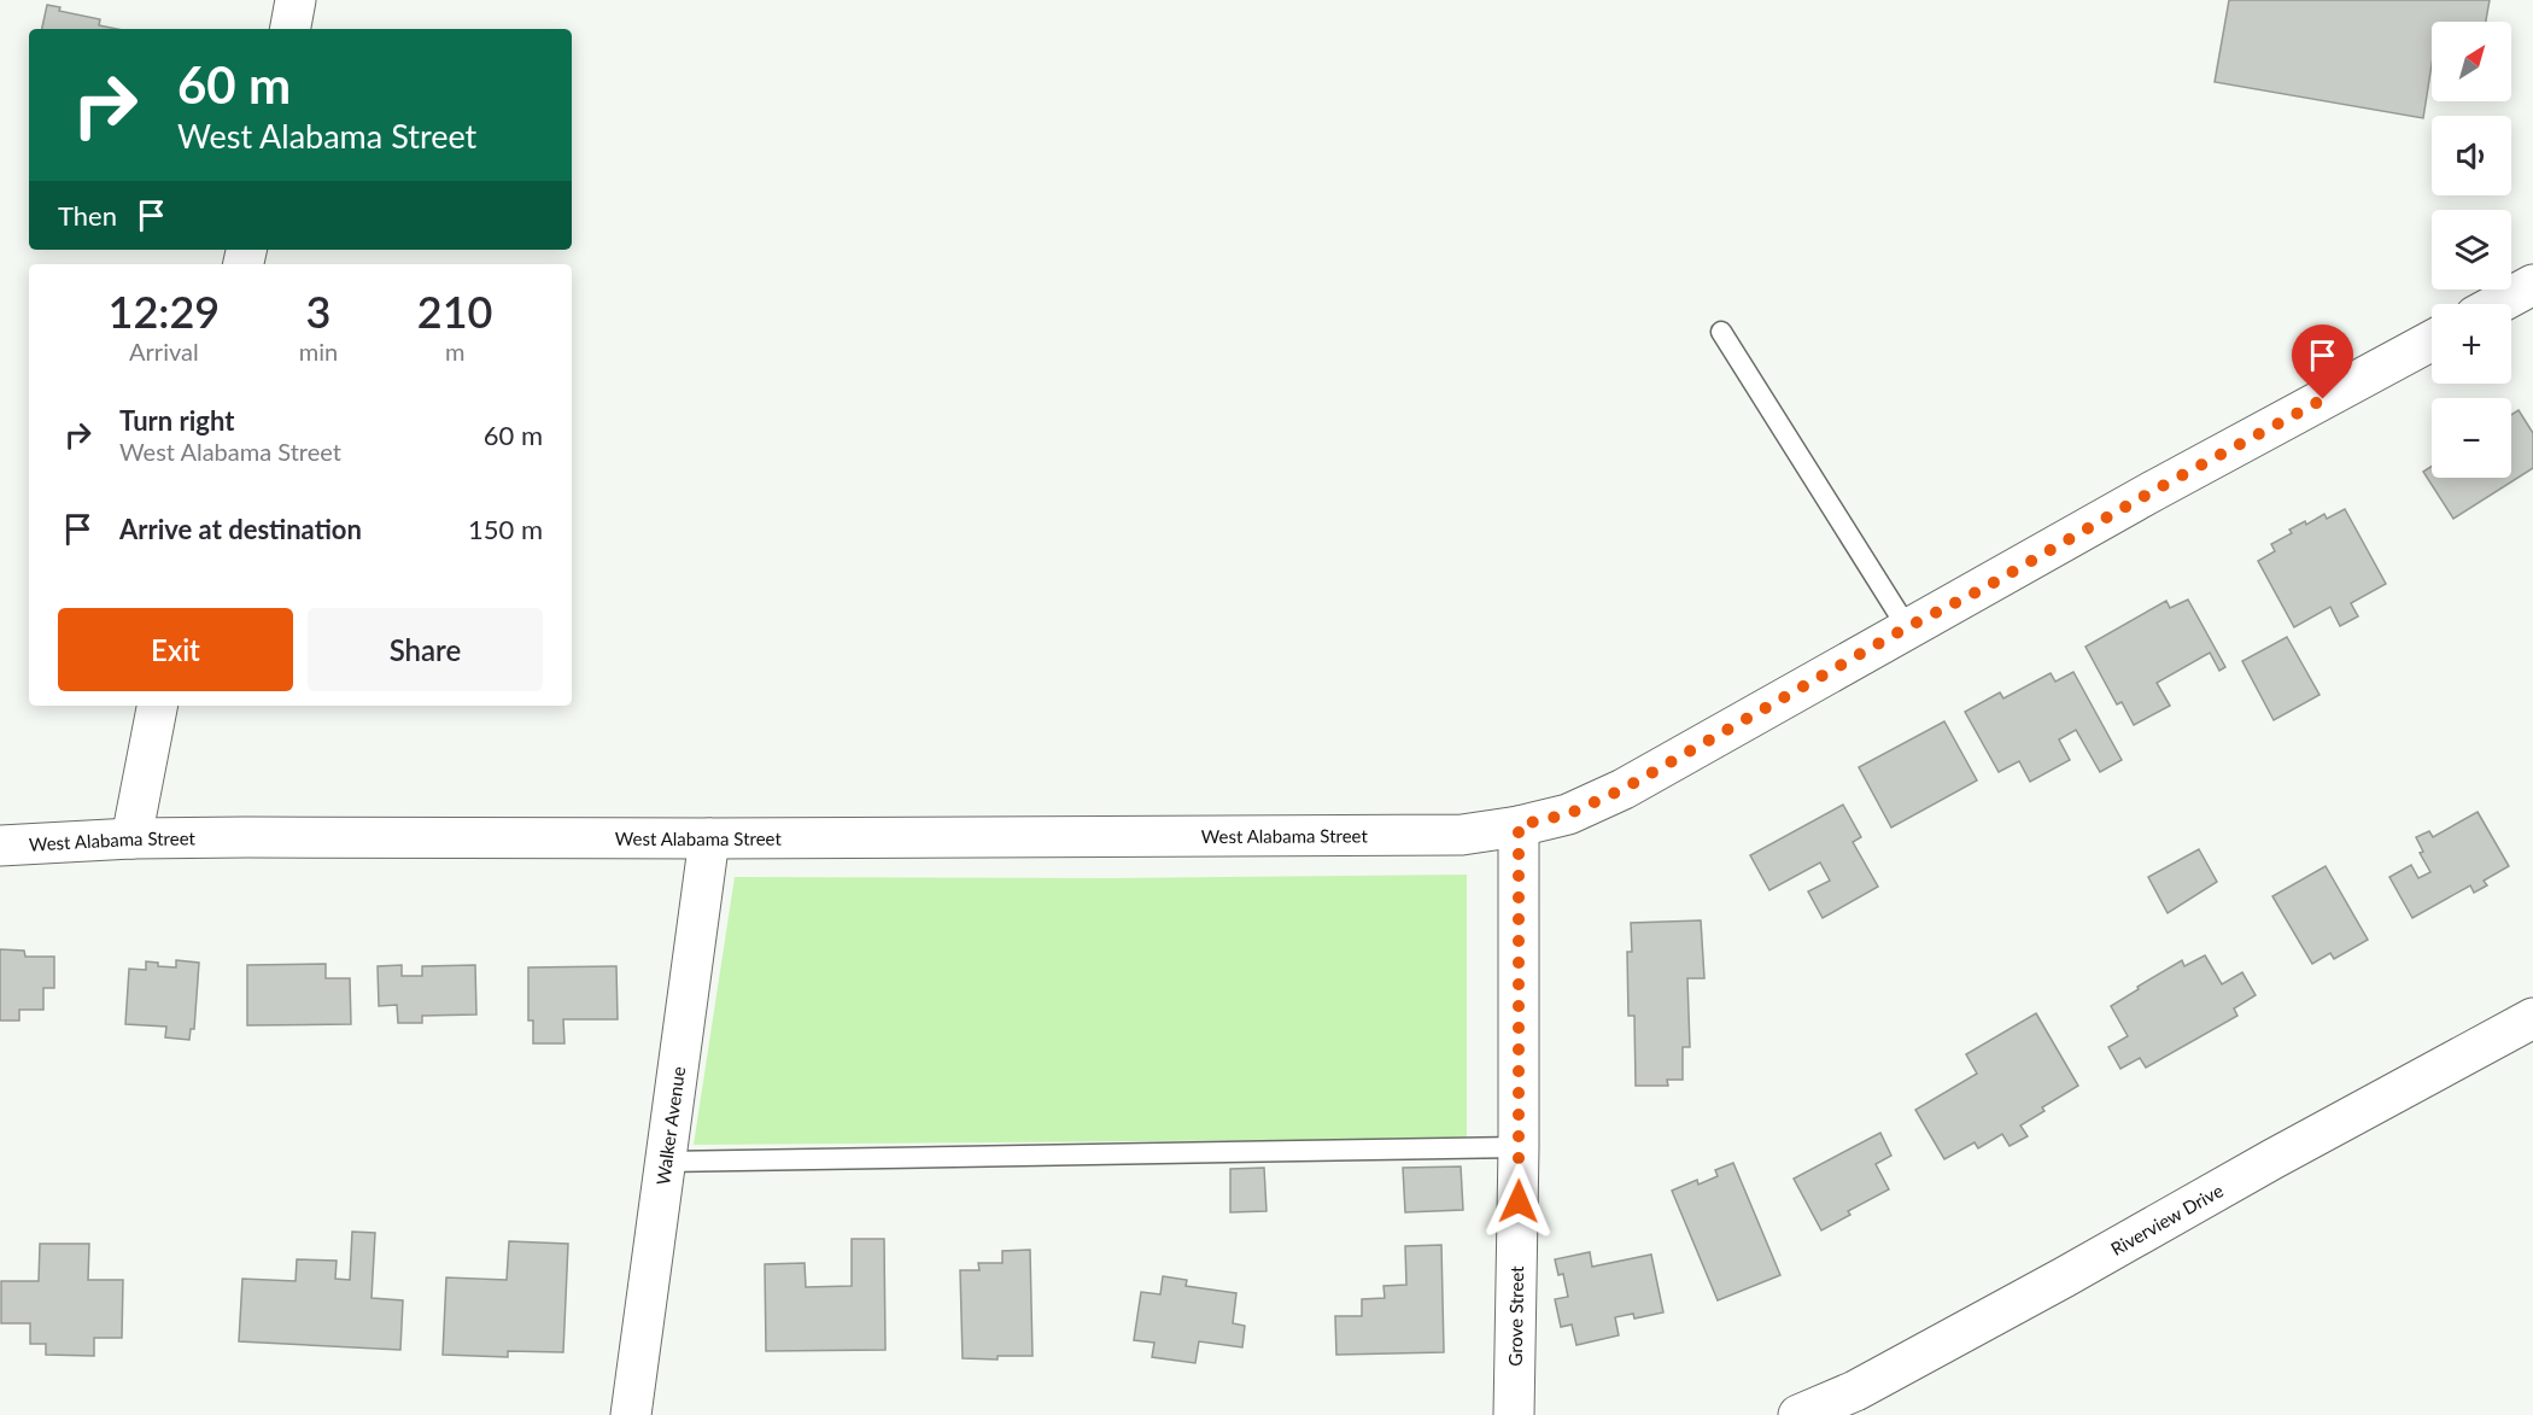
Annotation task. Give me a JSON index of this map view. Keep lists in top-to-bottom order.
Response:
{
  "streets": {
    "street": [
      "West Alabama Street",
      "Walker Avenue",
      "Riverview Drive",
      "Grove Street"
    ]
  },
  "crossings": [
    ["West Alabama Street", "Walker Avenue"],
    ["West Alabama Street", "Grove Street"]
  ],
  "north": "top right",
  "page": {
    "map_buttons": ["+", "−"],
    "turn": ["60 m", "West Alabama Street"],
    "then": "Then",
    "eta": [
      "12:29",
      "Arrival",
      "3",
      "min",
      "210",
      "m"
    ],
    "list": [
      {
        "name": "Turn right",
        "note": "West Alabama Street",
        "value": "60 m"
      },
      {
        "name": "Arrive at destination",
        "value": "150 m"
      }
    ],
    "buttons": ["Exit", "Share"]
  }
}
